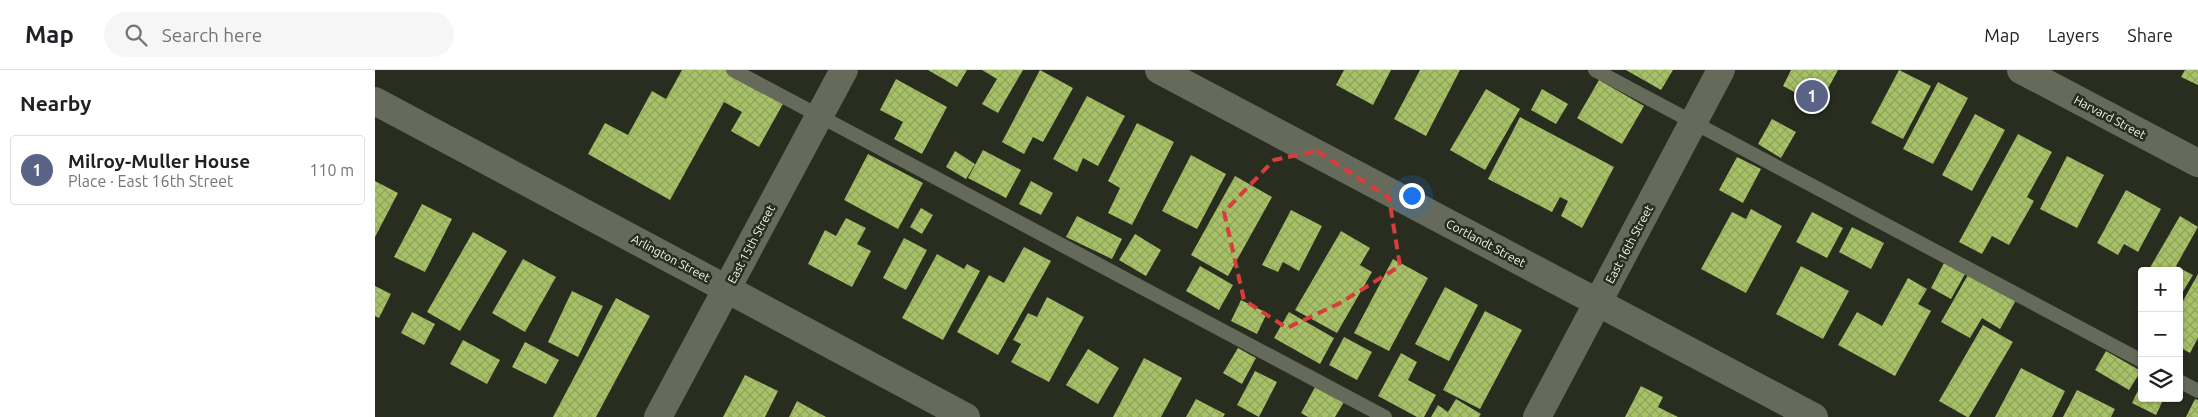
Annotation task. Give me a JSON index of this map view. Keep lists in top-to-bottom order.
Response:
{
  "streets": {
    "street": [
      "Harvard Street",
      "Cortlandt Street",
      "East 15th Street",
      "East 16th Street",
      "Arlington Street"
    ]
  },
  "crossings": [
    ["Cortlandt Street", "East 16th Street"],
    ["East 15th Street", "Arlington Street"]
  ],
  "page": {
    "header": "Map",
    "search": "Search here",
    "nav": ["Map", "Layers", "Share"],
    "heading": "Nearby",
    "pins": "1",
    "list": [
      {
        "mark": "1",
        "name": "Milroy-Muller House",
        "note": "Place · East 16th Street",
        "value": "110 m"
      }
    ],
    "map_buttons": ["+", "−"]
  }
}
